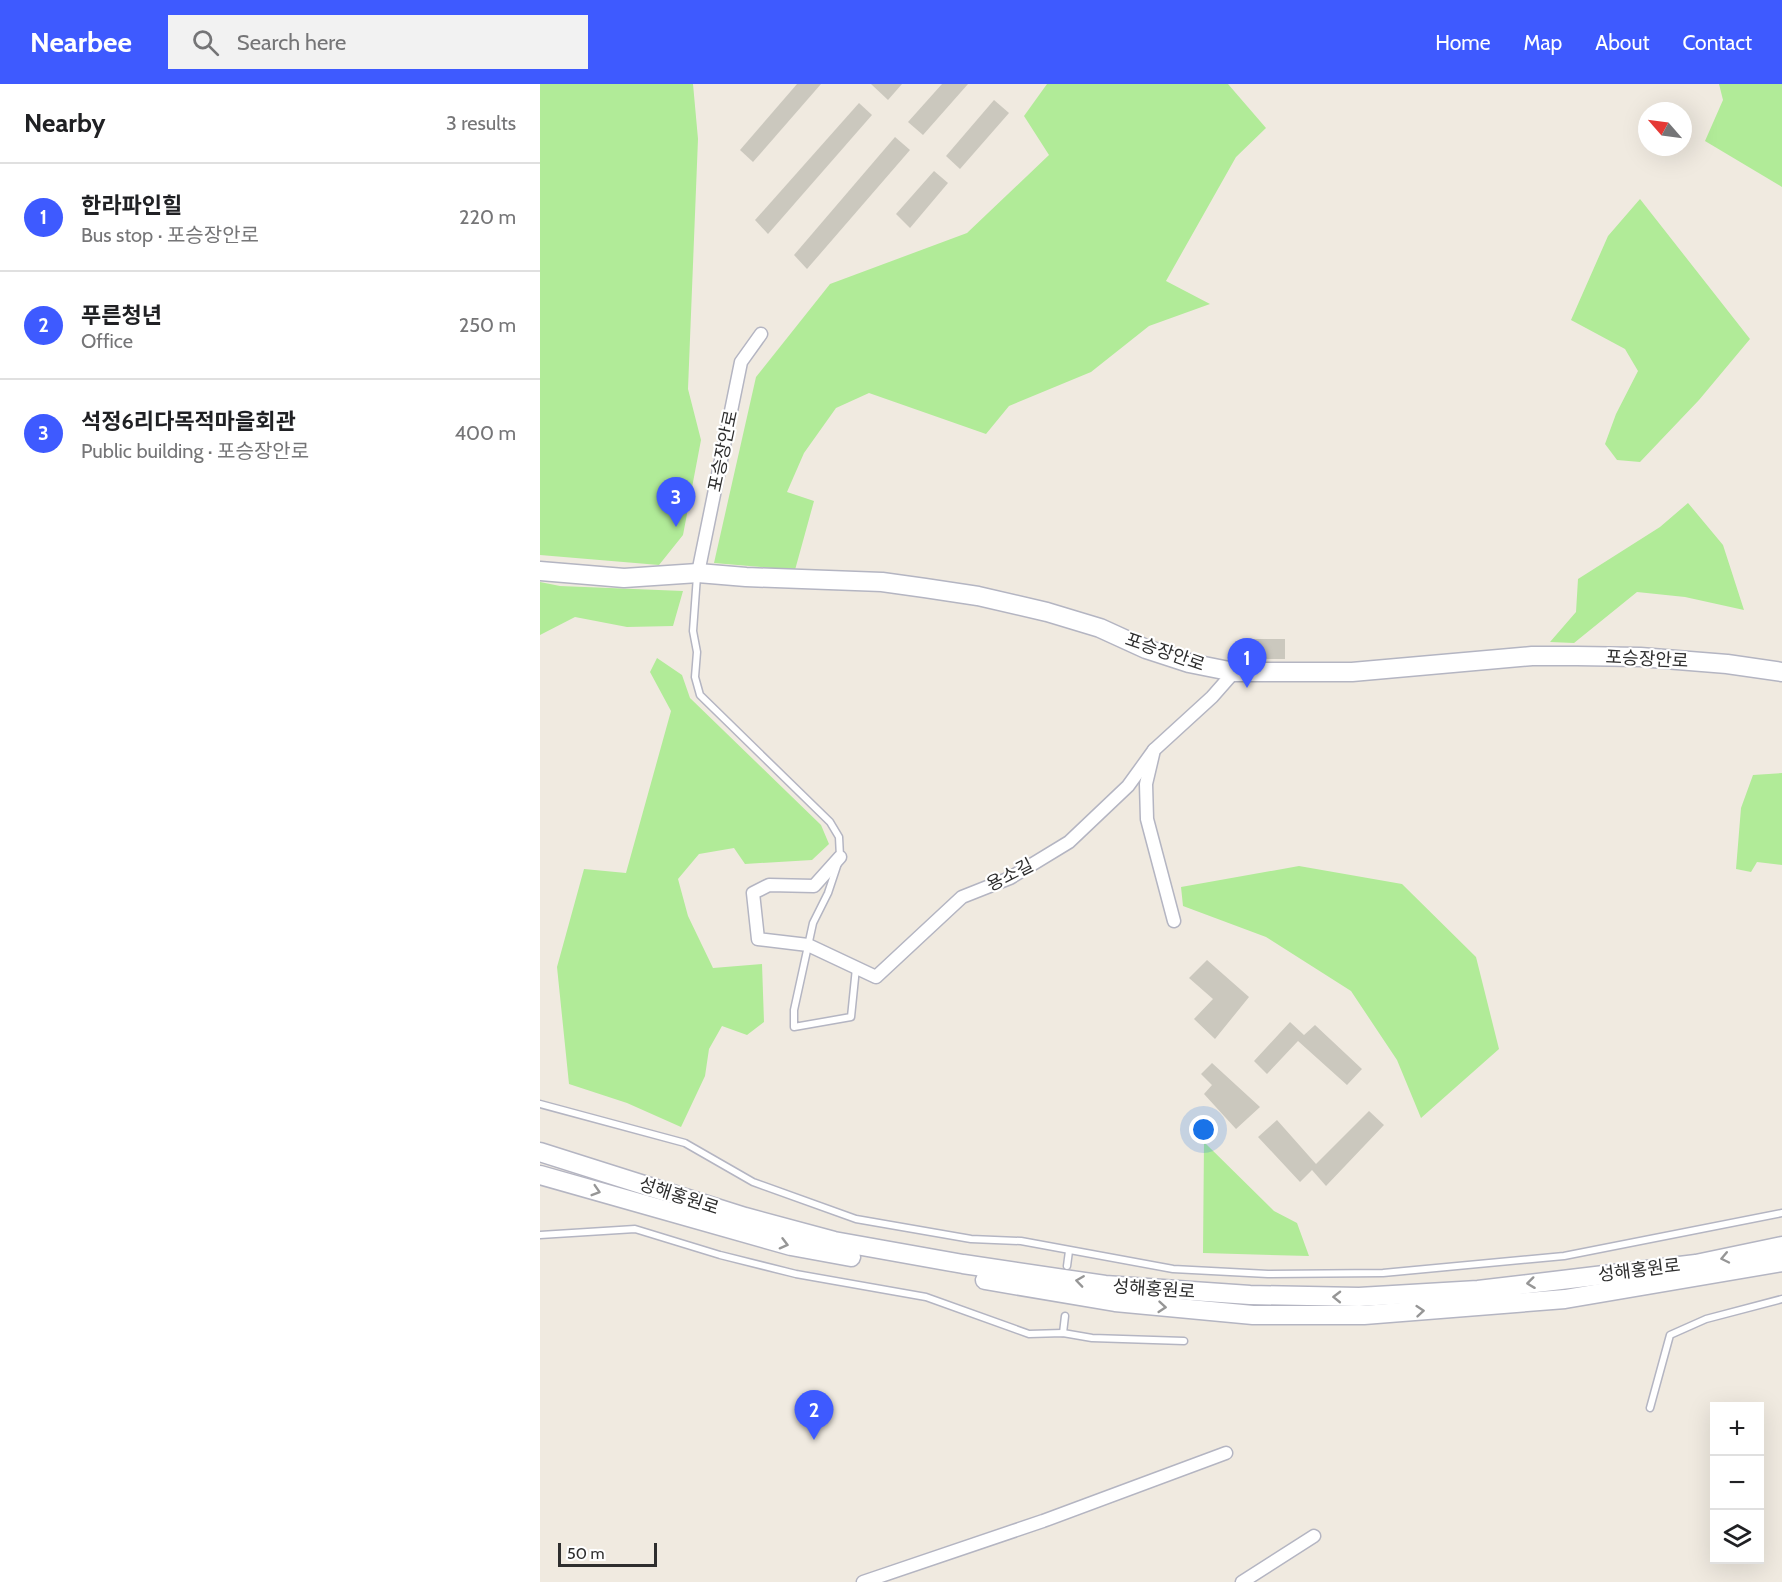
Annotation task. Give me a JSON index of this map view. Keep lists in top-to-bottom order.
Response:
{
  "streets": {
    "main road": ["포승장안로", "성해홍원로"],
    "street": ["용소길"]
  },
  "crossings": [
    ["포승장안로", "용소길"]
  ],
  "scale_bar": "50 m",
  "north": "top left",
  "page": {
    "header": "Nearbee",
    "search": "Search here",
    "nav": [
      "Home",
      "Map",
      "About",
      "Contact"
    ],
    "heading": ["Nearby", "3 results"],
    "list": [
      {
        "mark": "1",
        "name": "한라파인힐",
        "note": "Bus stop · 포승장안로",
        "value": "220 m"
      },
      {
        "mark": "2",
        "name": "푸른청년",
        "note": "Office",
        "value": "250 m"
      },
      {
        "mark": "3",
        "name": "석정6리다목적마을회관",
        "note": "Public building · 포승장안로",
        "value": "400 m"
      }
    ],
    "pins": ["3", "1", "2"],
    "map_buttons": ["+", "−"],
    "scale": "50 m"
  }
}
